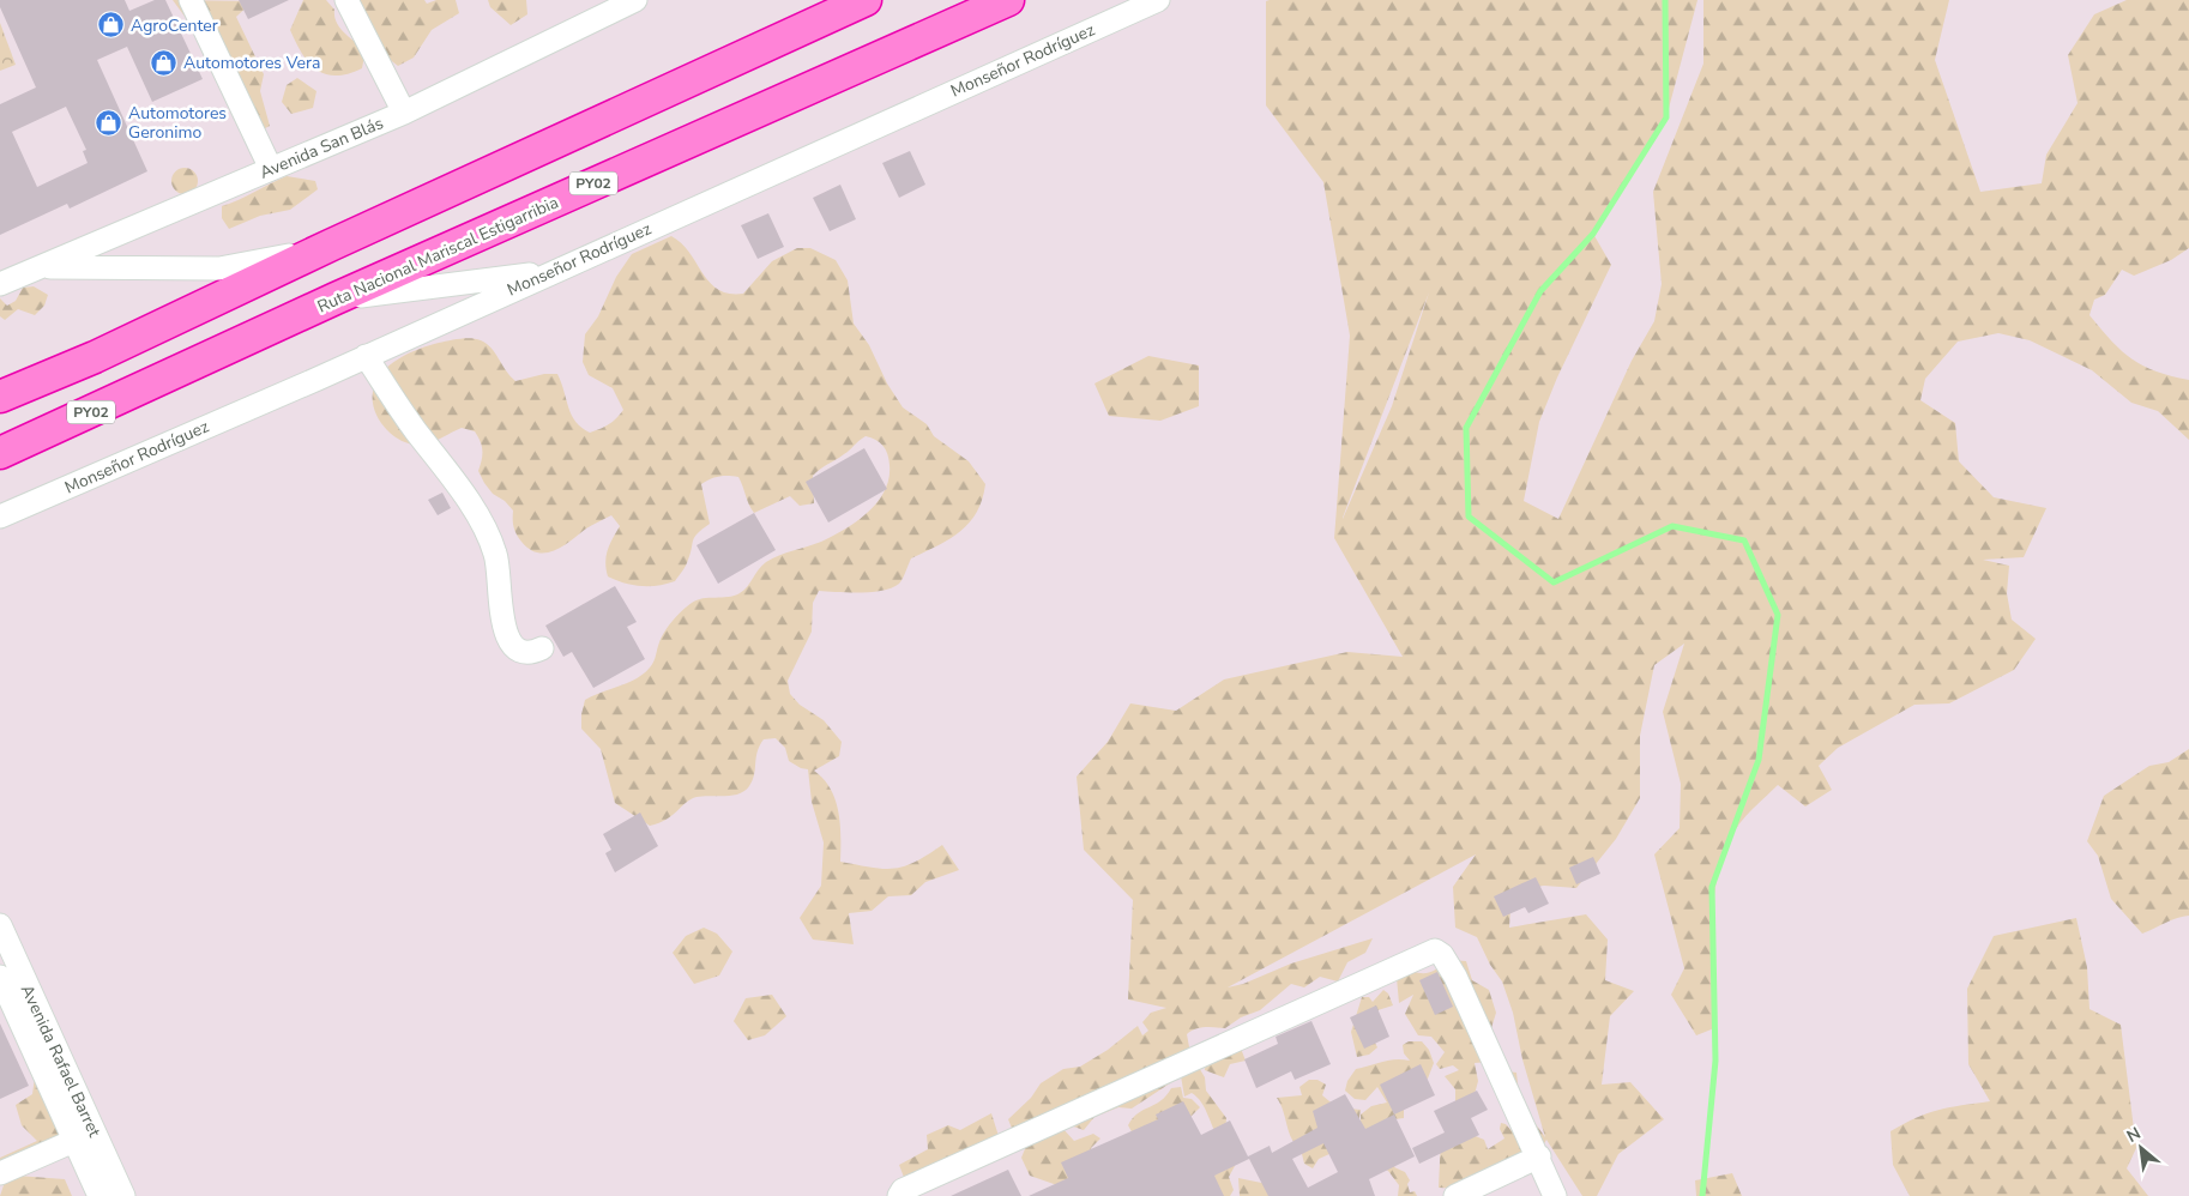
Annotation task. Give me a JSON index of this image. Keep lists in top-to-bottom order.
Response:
{
  "streets": {
    "highway": ["PY02", "Ruta Nacional Mariscal Estigarribia"],
    "street": ["Monseñor Rodríguez", "Avenida San Blás", "Avenida Rafael Barret"]
  },
  "places": {
    "shop": ["AgroCenter", "Automotores Vera", "Automotores Geronimo"]
  },
  "north": "top left"
}
